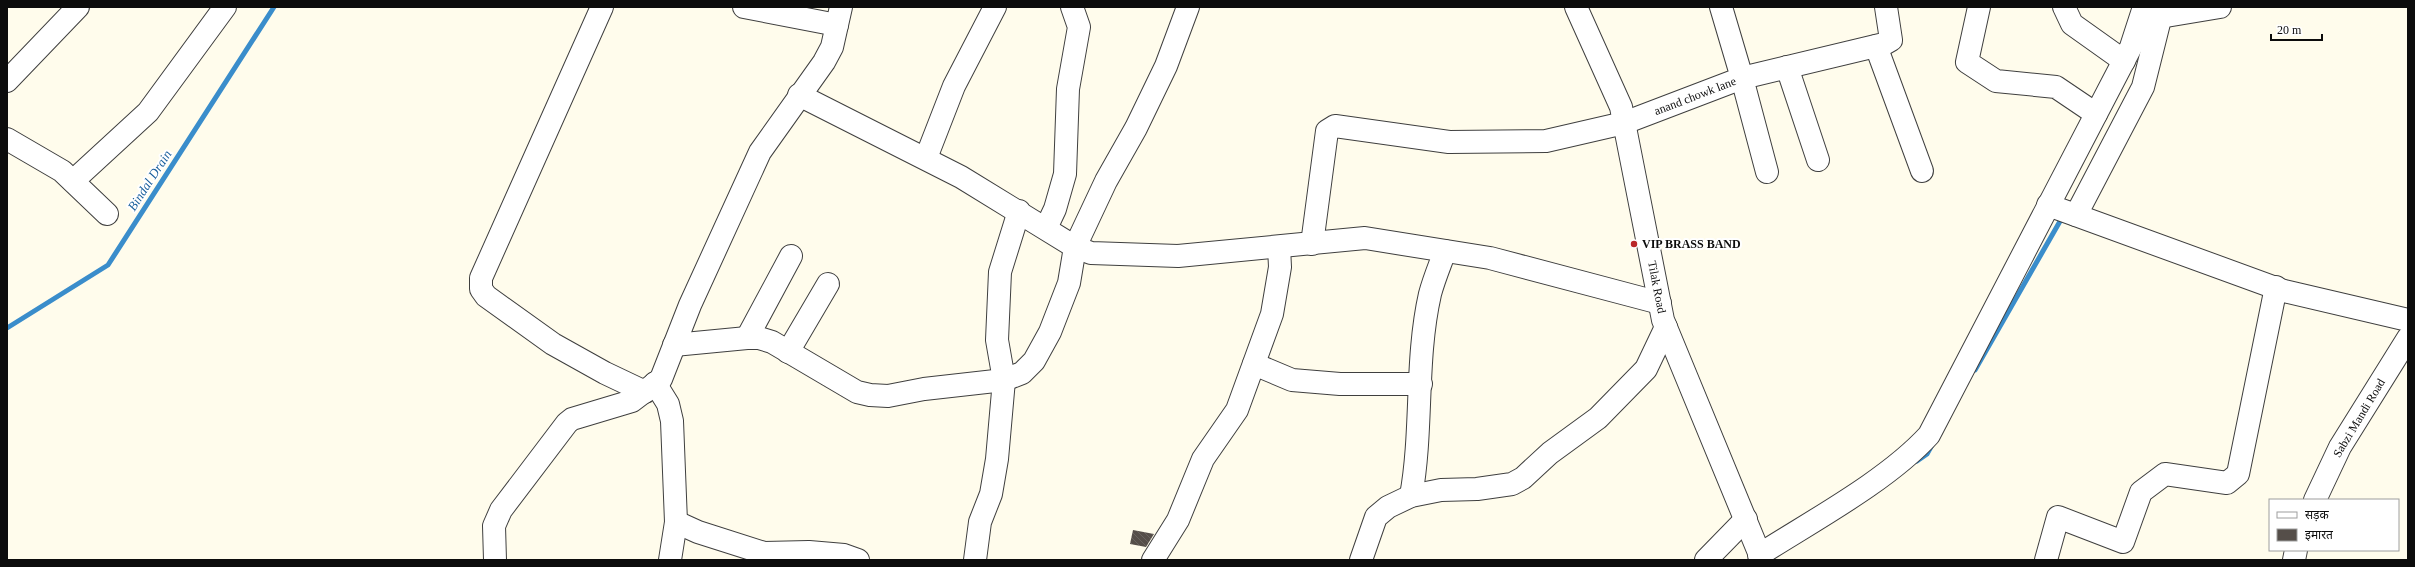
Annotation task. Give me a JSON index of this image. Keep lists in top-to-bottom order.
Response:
{
  "streets": {
    "street": ["anand chowk lane", "Tilak Road", "Sabzi Mandi Road"]
  },
  "crossings": [
    ["anand chowk lane", "Tilak Road"]
  ],
  "water": ["Bindal Drain"],
  "places": ["VIP BRASS BAND"],
  "legend": ["सड़क", "इमारत"],
  "scale_bar": "20 m"
}
